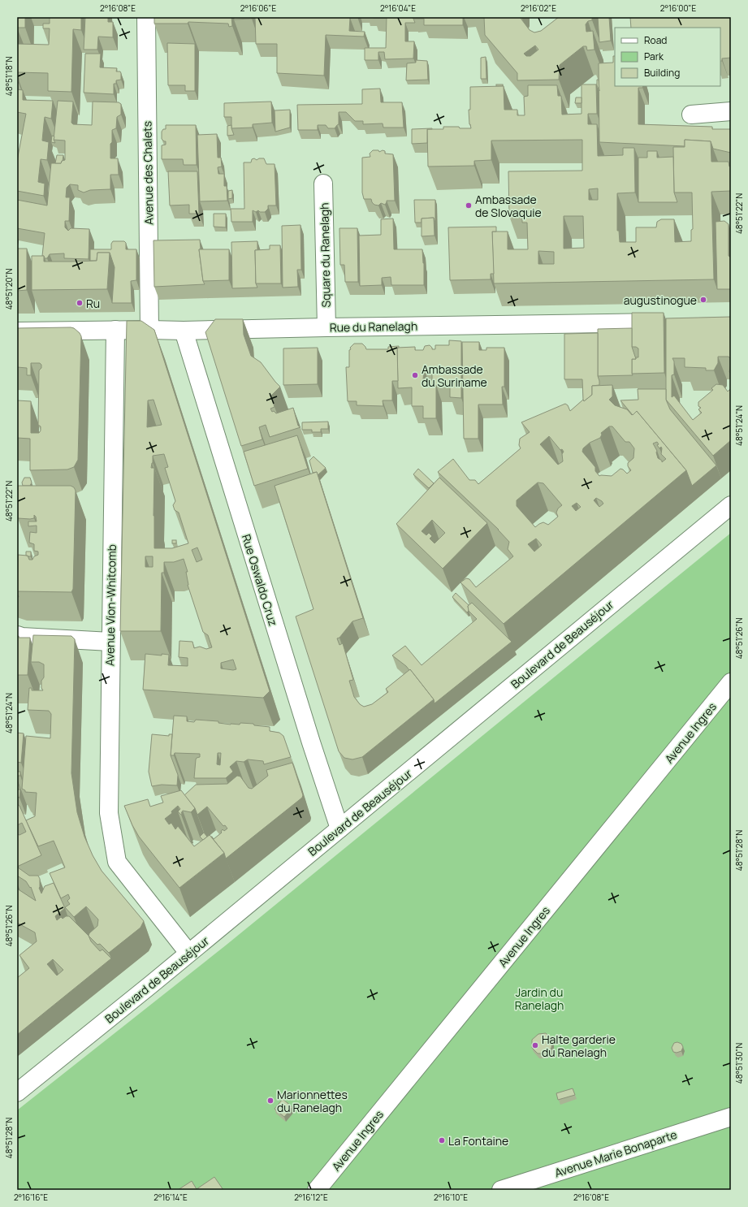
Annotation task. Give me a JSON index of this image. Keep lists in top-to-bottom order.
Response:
{
  "streets": {
    "street": [
      "Avenue des Chalets",
      "Square du Ranelagh",
      "Rue du Ranelagh",
      "Rue Oswaldo Cruz",
      "Avenue Vion-Whitcomb",
      "Boulevard de Beauséjour",
      "Avenue Ingres",
      "Avenue Marie Bonaparte"
    ]
  },
  "crossings": [
    ["Avenue des Chalets", "Rue du Ranelagh"],
    ["Square du Ranelagh", "Rue du Ranelagh"],
    ["Rue du Ranelagh", "Rue Oswaldo Cruz"],
    ["Rue du Ranelagh", "Avenue Vion-Whitcomb"],
    ["Rue Oswaldo Cruz", "Boulevard de Beauséjour"],
    ["Avenue Vion-Whitcomb", "Boulevard de Beauséjour"]
  ],
  "parks": ["Jardin du Ranelagh"],
  "places": [
    "Ambassade de Slovaquie",
    "augustinogue",
    "Ru",
    "Ambassade du Suriname",
    "Halte garderie du Ranelagh",
    "Marionnettes du Ranelagh",
    "La Fontaine"
  ],
  "legend": ["Road", "Park", "Building"],
  "coordinates": [
    "2°16'08\"E",
    "2°16'06\"E",
    "2°16'04\"E",
    "2°16'02\"E",
    "2°16'00\"E",
    "48°51'18\"N",
    "48°51'22\"N",
    "48°51'20\"N",
    "48°51'24\"N",
    "48°51'26\"N",
    "48°51'28\"N",
    "48°51'30\"N",
    "2°16'16\"E",
    "2°16'14\"E",
    "2°16'12\"E",
    "2°16'10\"E"
  ]
}
